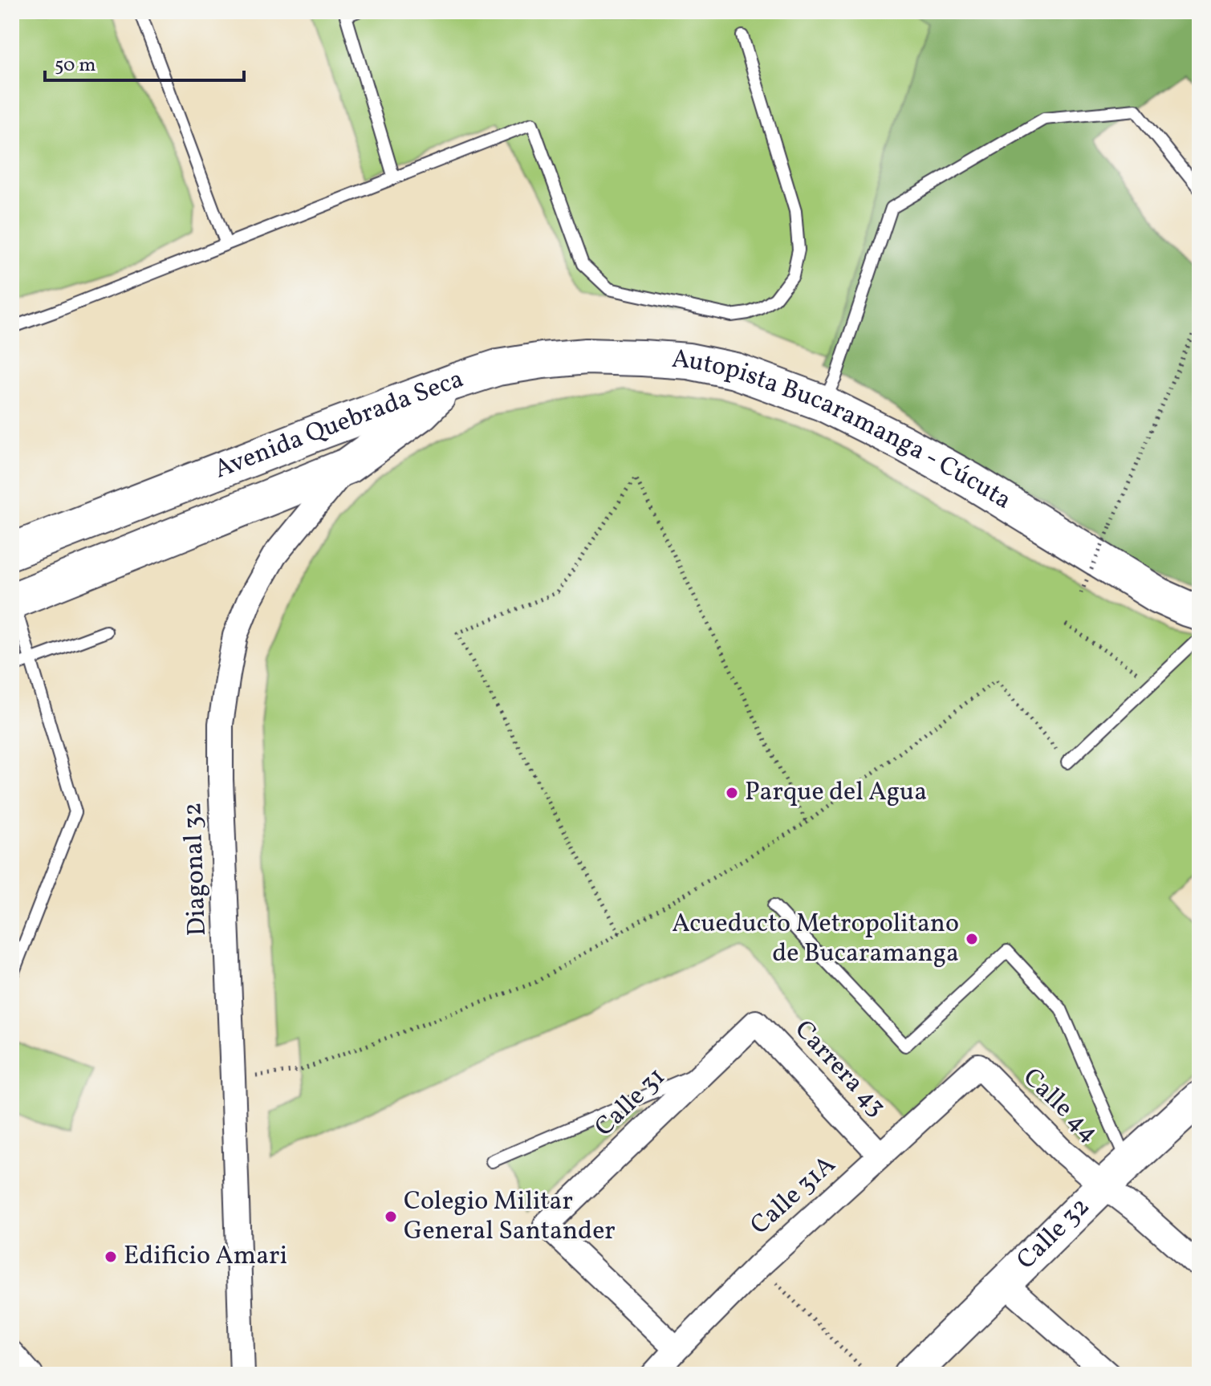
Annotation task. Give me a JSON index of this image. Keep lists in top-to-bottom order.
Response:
{
  "streets": {
    "highway": ["Autopista Bucaramanga - Cúcuta", "Avenida Quebrada Seca"],
    "street": [
      "Diagonal 32",
      "Carrera 43",
      "Calle 31",
      "Calle 44",
      "Calle 31A",
      "Calle 32"
    ]
  },
  "crossings": [
    ["Autopista Bucaramanga - Cúcuta", "Avenida Quebrada Seca"],
    ["Avenida Quebrada Seca", "Diagonal 32"],
    ["Carrera 43", "Calle 31"],
    ["Carrera 43", "Calle 31A"],
    ["Calle 31", "Calle 31A"],
    ["Calle 44", "Calle 31A"],
    ["Calle 44", "Calle 32"]
  ],
  "places": [
    "Parque del Agua",
    "Acueducto Metropolitano de Bucaramanga",
    "Colegio Militar General Santander",
    "Edificio Amari"
  ],
  "scale_bar": "50 m"
}
